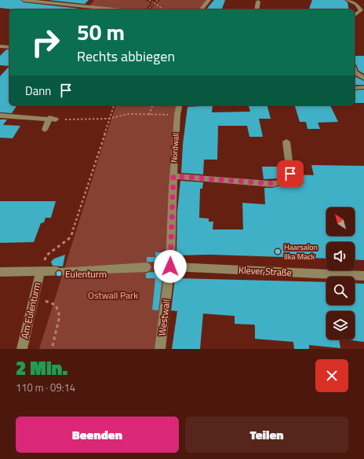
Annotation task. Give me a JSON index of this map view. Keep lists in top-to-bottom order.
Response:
{
  "streets": {
    "street": [
      "Nordwall",
      "Klever Straße",
      "Am Eulenturm",
      "Westwall"
    ]
  },
  "crossings": [
    ["Nordwall", "Klever Straße"],
    ["Nordwall", "Westwall"],
    ["Klever Straße", "Westwall"]
  ],
  "parks": ["Ostwall Park"],
  "places": ["Haarsalon Ilka Mack", "Eulenturm"],
  "north": "top left",
  "page": {
    "turn": ["50 m", "Rechts abbiegen"],
    "then": "Dann",
    "heading": ["2 Min.", "110 m · 09:14"],
    "buttons": ["Beenden", "Teilen"]
  }
}
